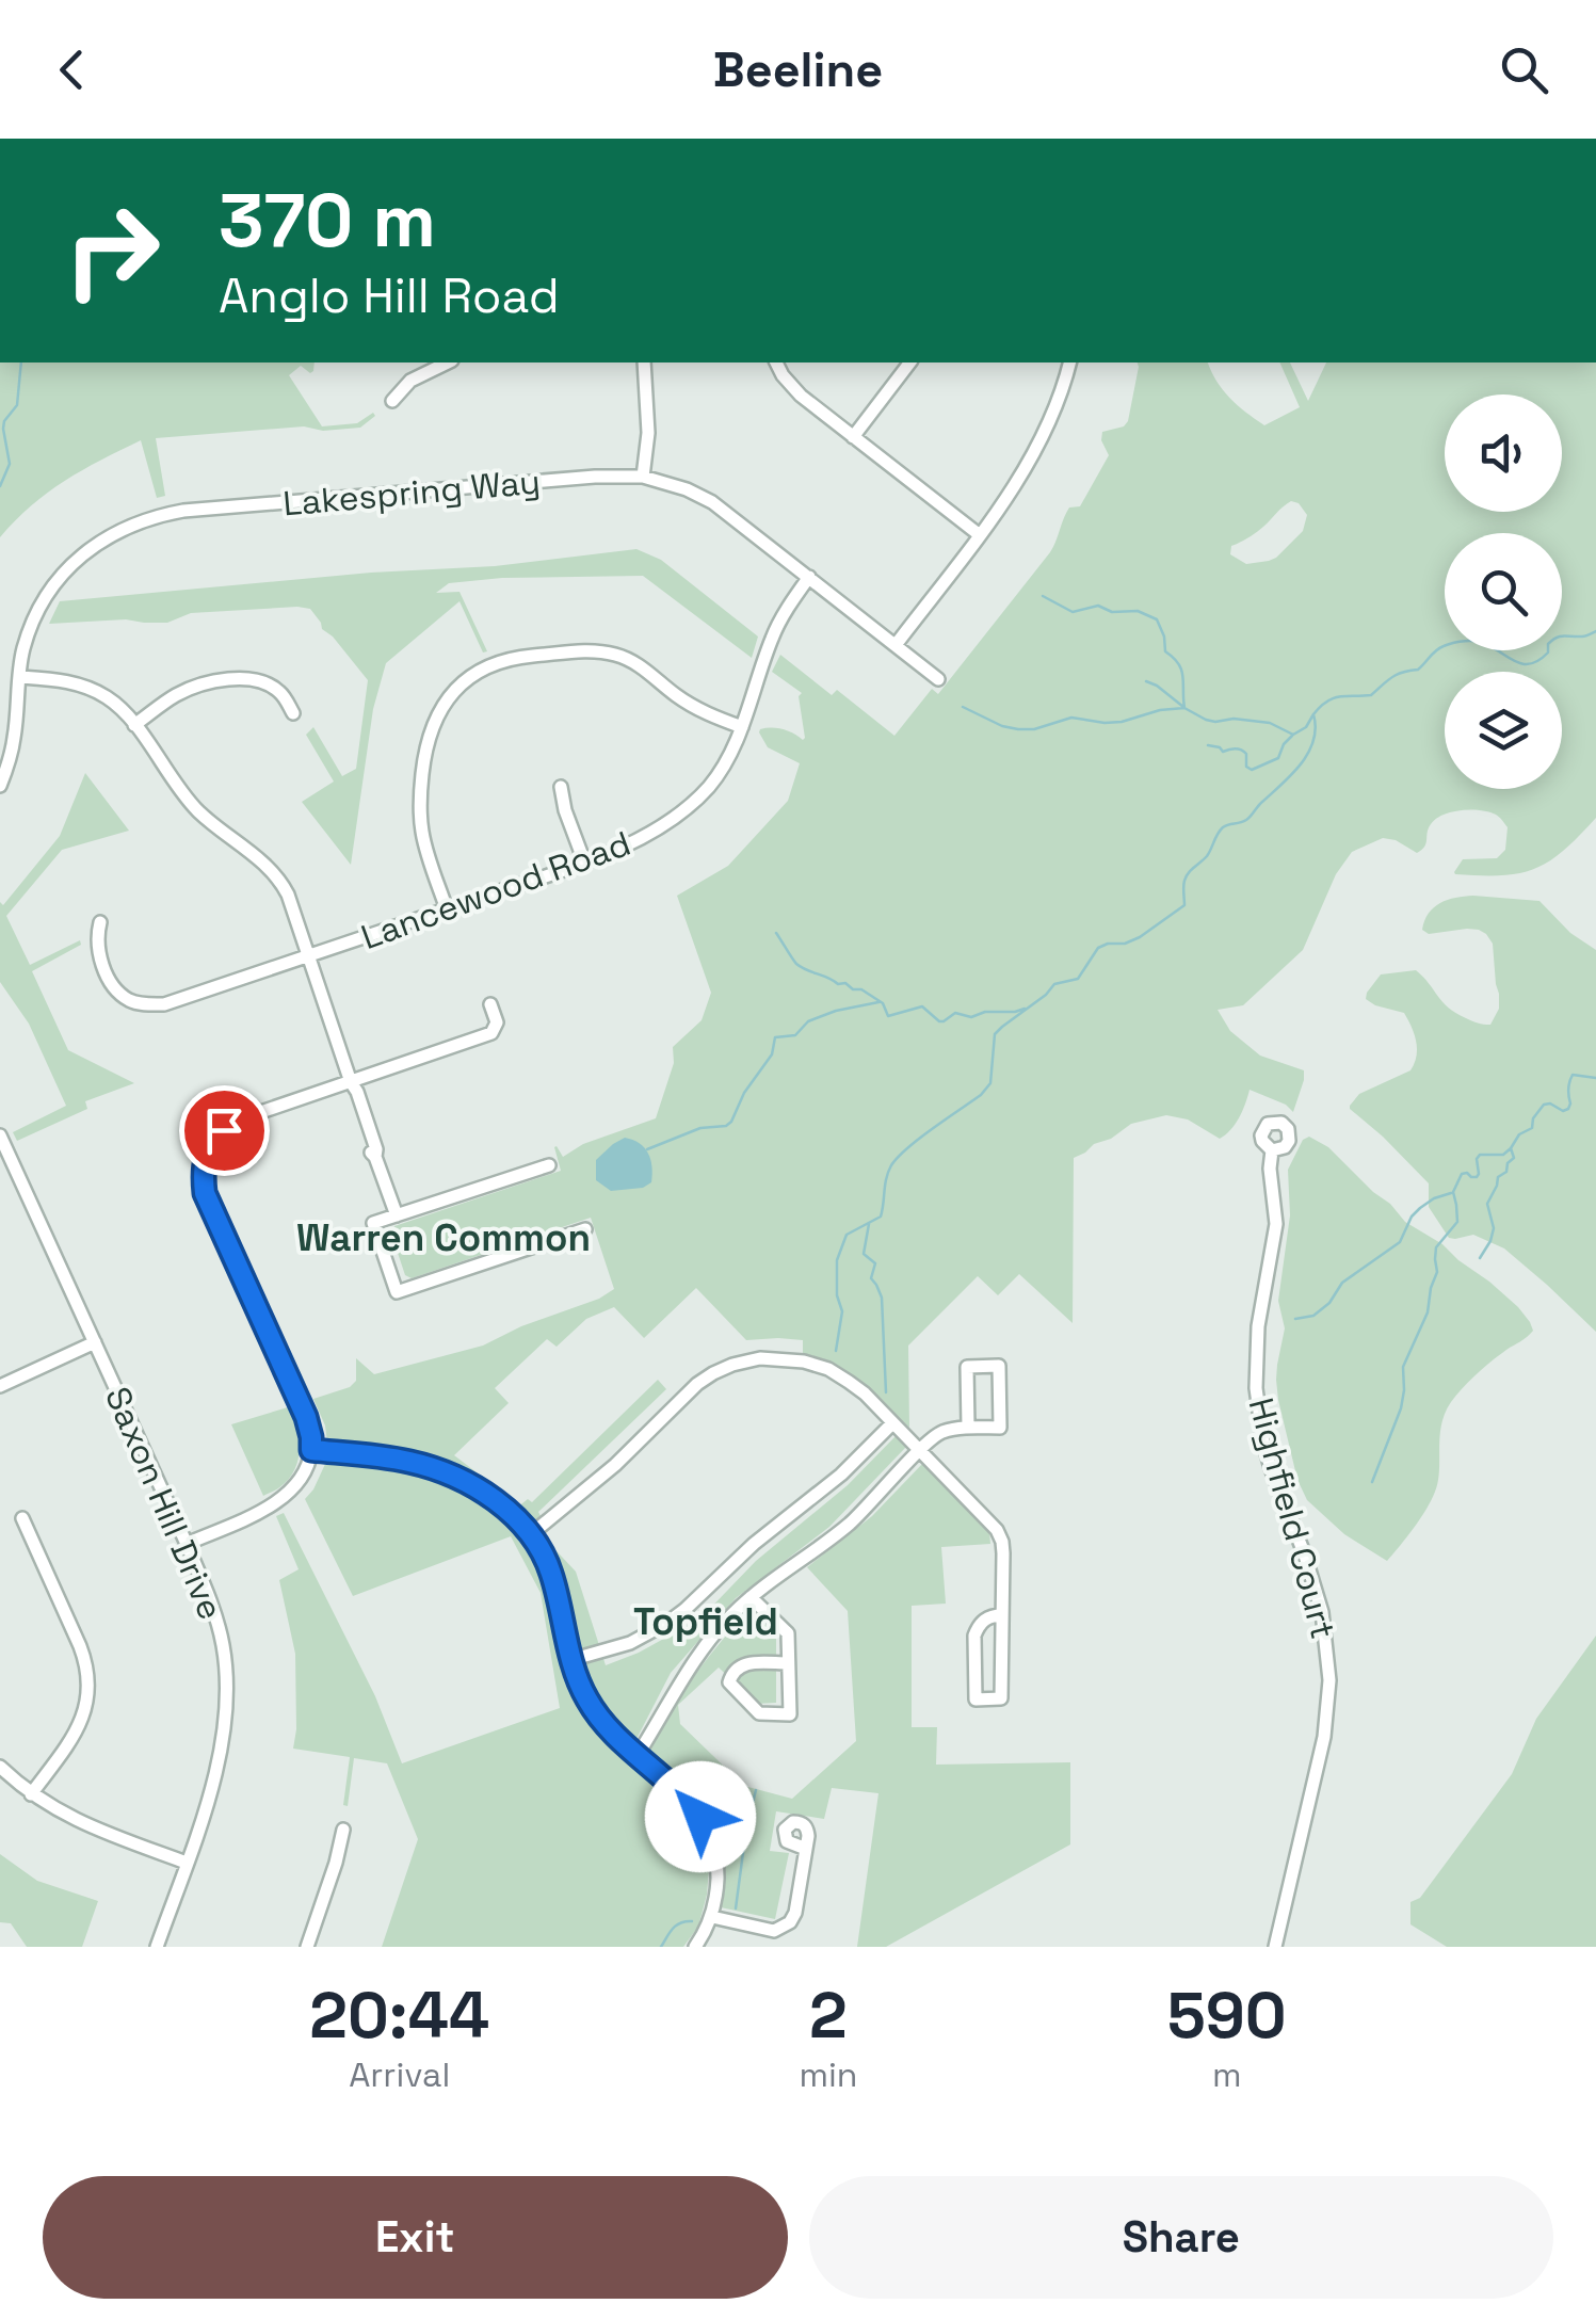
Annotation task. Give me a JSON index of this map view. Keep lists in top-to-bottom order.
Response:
{
  "streets": {
    "street": [
      "Lakespring Way",
      "Lancewood Road",
      "Saxon Hill Drive",
      "Highfield Court"
    ]
  },
  "crossings": [
    ["Lakespring Way", "Lancewood Road"]
  ],
  "districts": ["Warren Common", "Topfield"],
  "page": {
    "header": "Beeline",
    "turn": ["370 m", "Anglo Hill Road"],
    "eta": [
      "20:44",
      "Arrival",
      "2",
      "min",
      "590",
      "m"
    ],
    "buttons": ["Exit", "Share"]
  }
}
